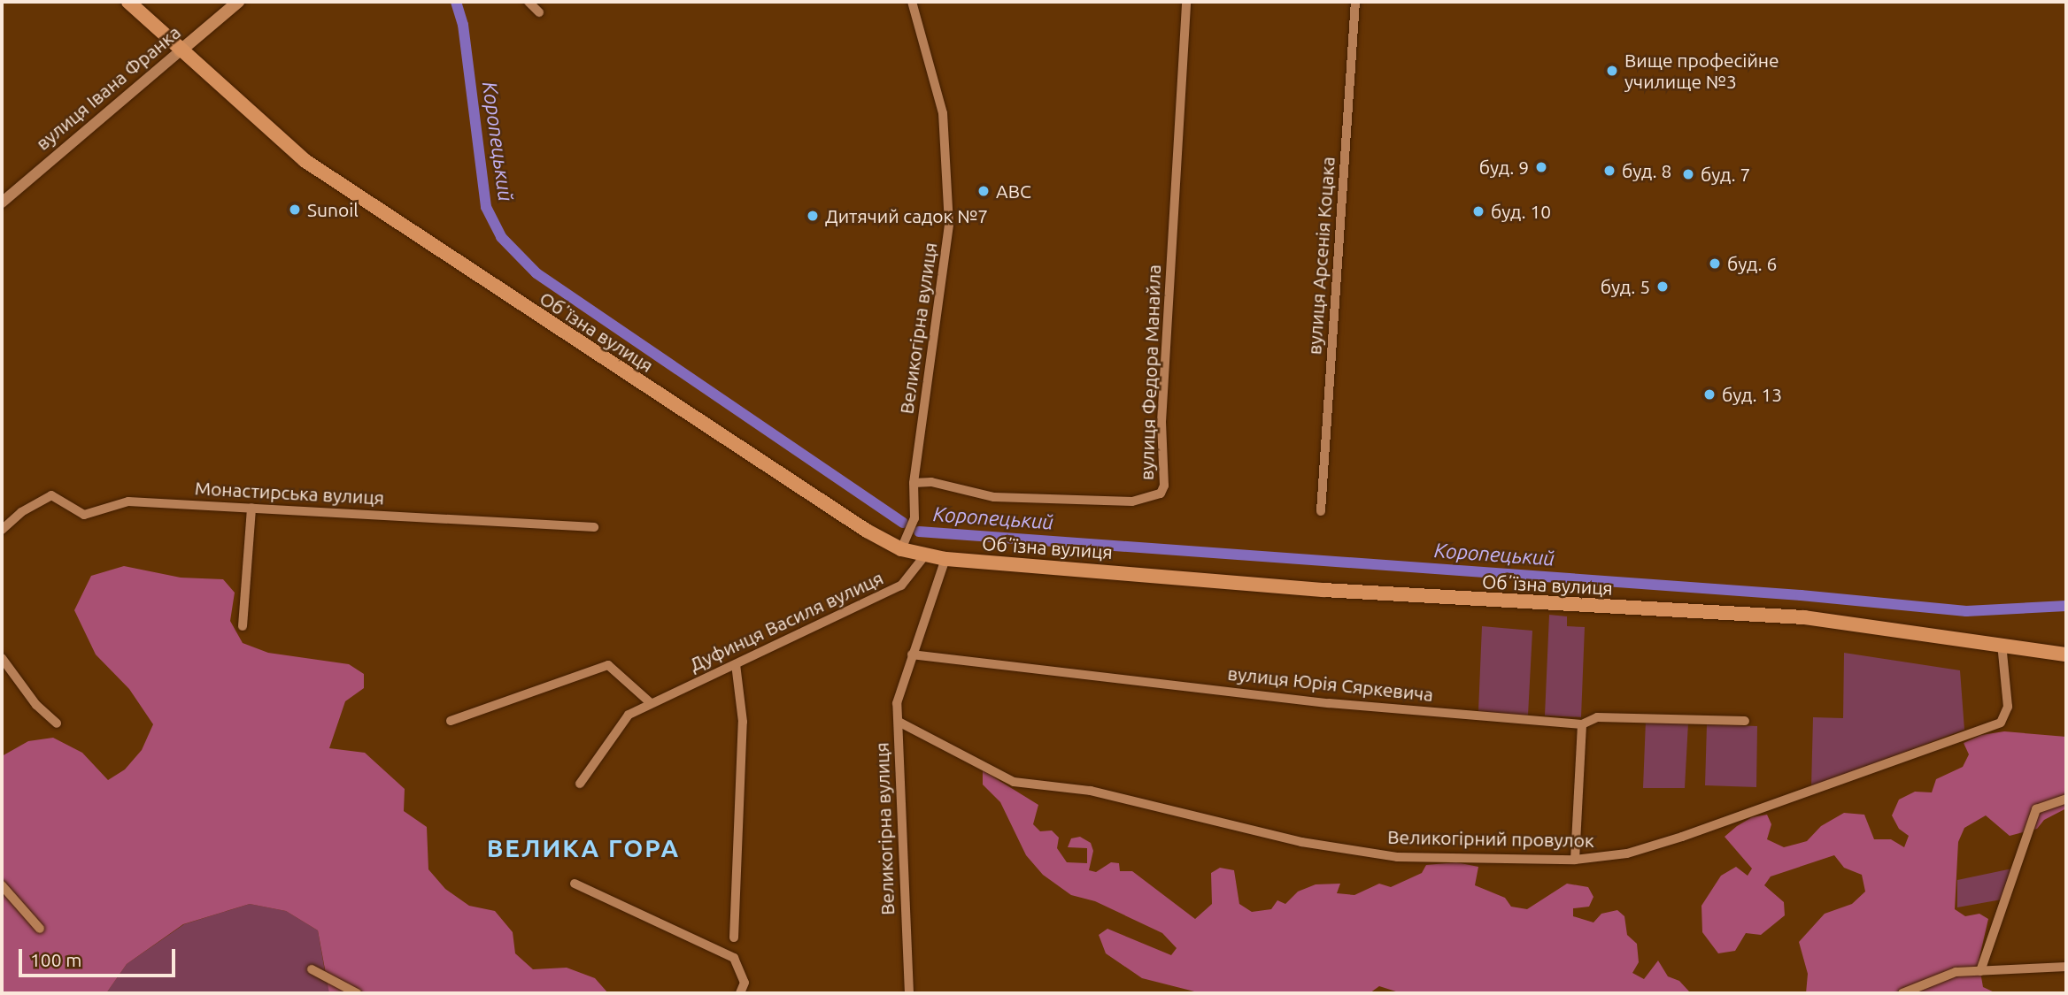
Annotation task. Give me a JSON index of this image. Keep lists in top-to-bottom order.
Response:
{
  "streets": {
    "main road": ["вулиця Івана Франка", "Обʼїзна вулиця"],
    "street": [
      "вулиця Арсенія Коцака",
      "Великогірна вулиця",
      "вулиця Федора Манайла",
      "Монастирська вулиця",
      "Дуфинця Василя вулиця",
      "вулиця Юрія Сяркевича",
      "Великогірний провулок"
    ]
  },
  "crossings": [
    ["вулиця Івана Франка", "Обʼїзна вулиця"],
    ["Великогірна вулиця", "Обʼїзна вулиця"],
    ["Великогірна вулиця", "вулиця Федора Манайла"],
    ["Великогірна вулиця", "вулиця Юрія Сяркевича"],
    ["Великогірна вулиця", "Великогірний провулок"],
    ["Обʼїзна вулиця", "Дуфинця Василя вулиця"],
    ["Обʼїзна вулиця", "Великогірний провулок"]
  ],
  "districts": ["ВЕЛИКА ГОРА"],
  "water": ["Коропецький"],
  "places": [
    "Вище професійне училище №3",
    "буд. 9",
    "буд. 8",
    "буд. 7",
    "АВС",
    "Sunoil",
    "буд. 10",
    "Дитячий садок №7",
    "буд. 6",
    "буд. 5",
    "буд. 13"
  ],
  "scale_bar": "100 m"
}
